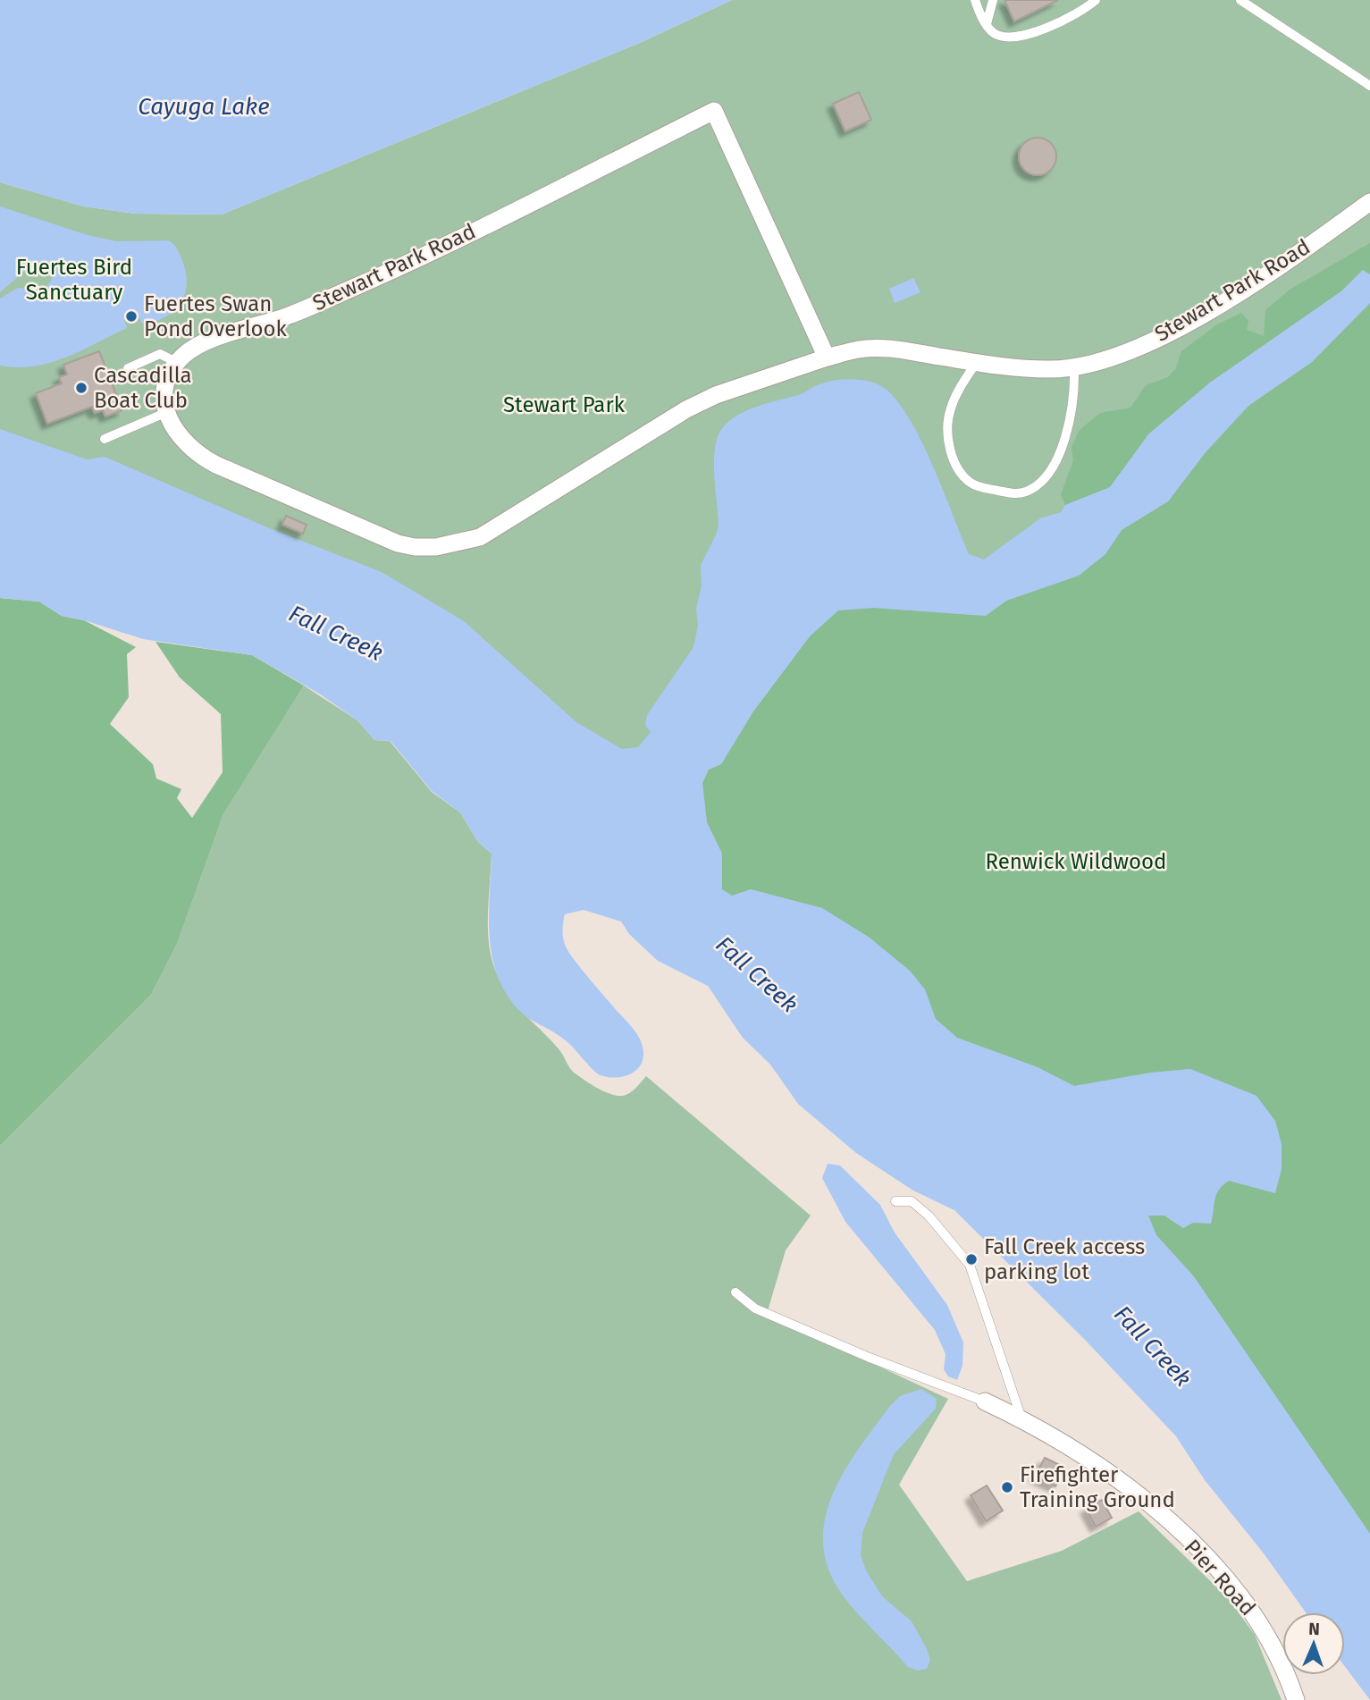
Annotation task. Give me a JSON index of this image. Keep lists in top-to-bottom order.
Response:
{
  "streets": {
    "street": ["Stewart Park Road", "Pier Road"]
  },
  "water": ["Cayuga Lake", "Fall Creek"],
  "parks": ["Fuertes Bird Sanctuary", "Stewart Park", "Renwick Wildwood"],
  "places": [
    "Fuertes Swan Pond Overlook",
    "Cascadilla Boat Club",
    "Fall Creek access parking lot",
    "Firefighter Training Ground"
  ],
  "north": "top"
}
